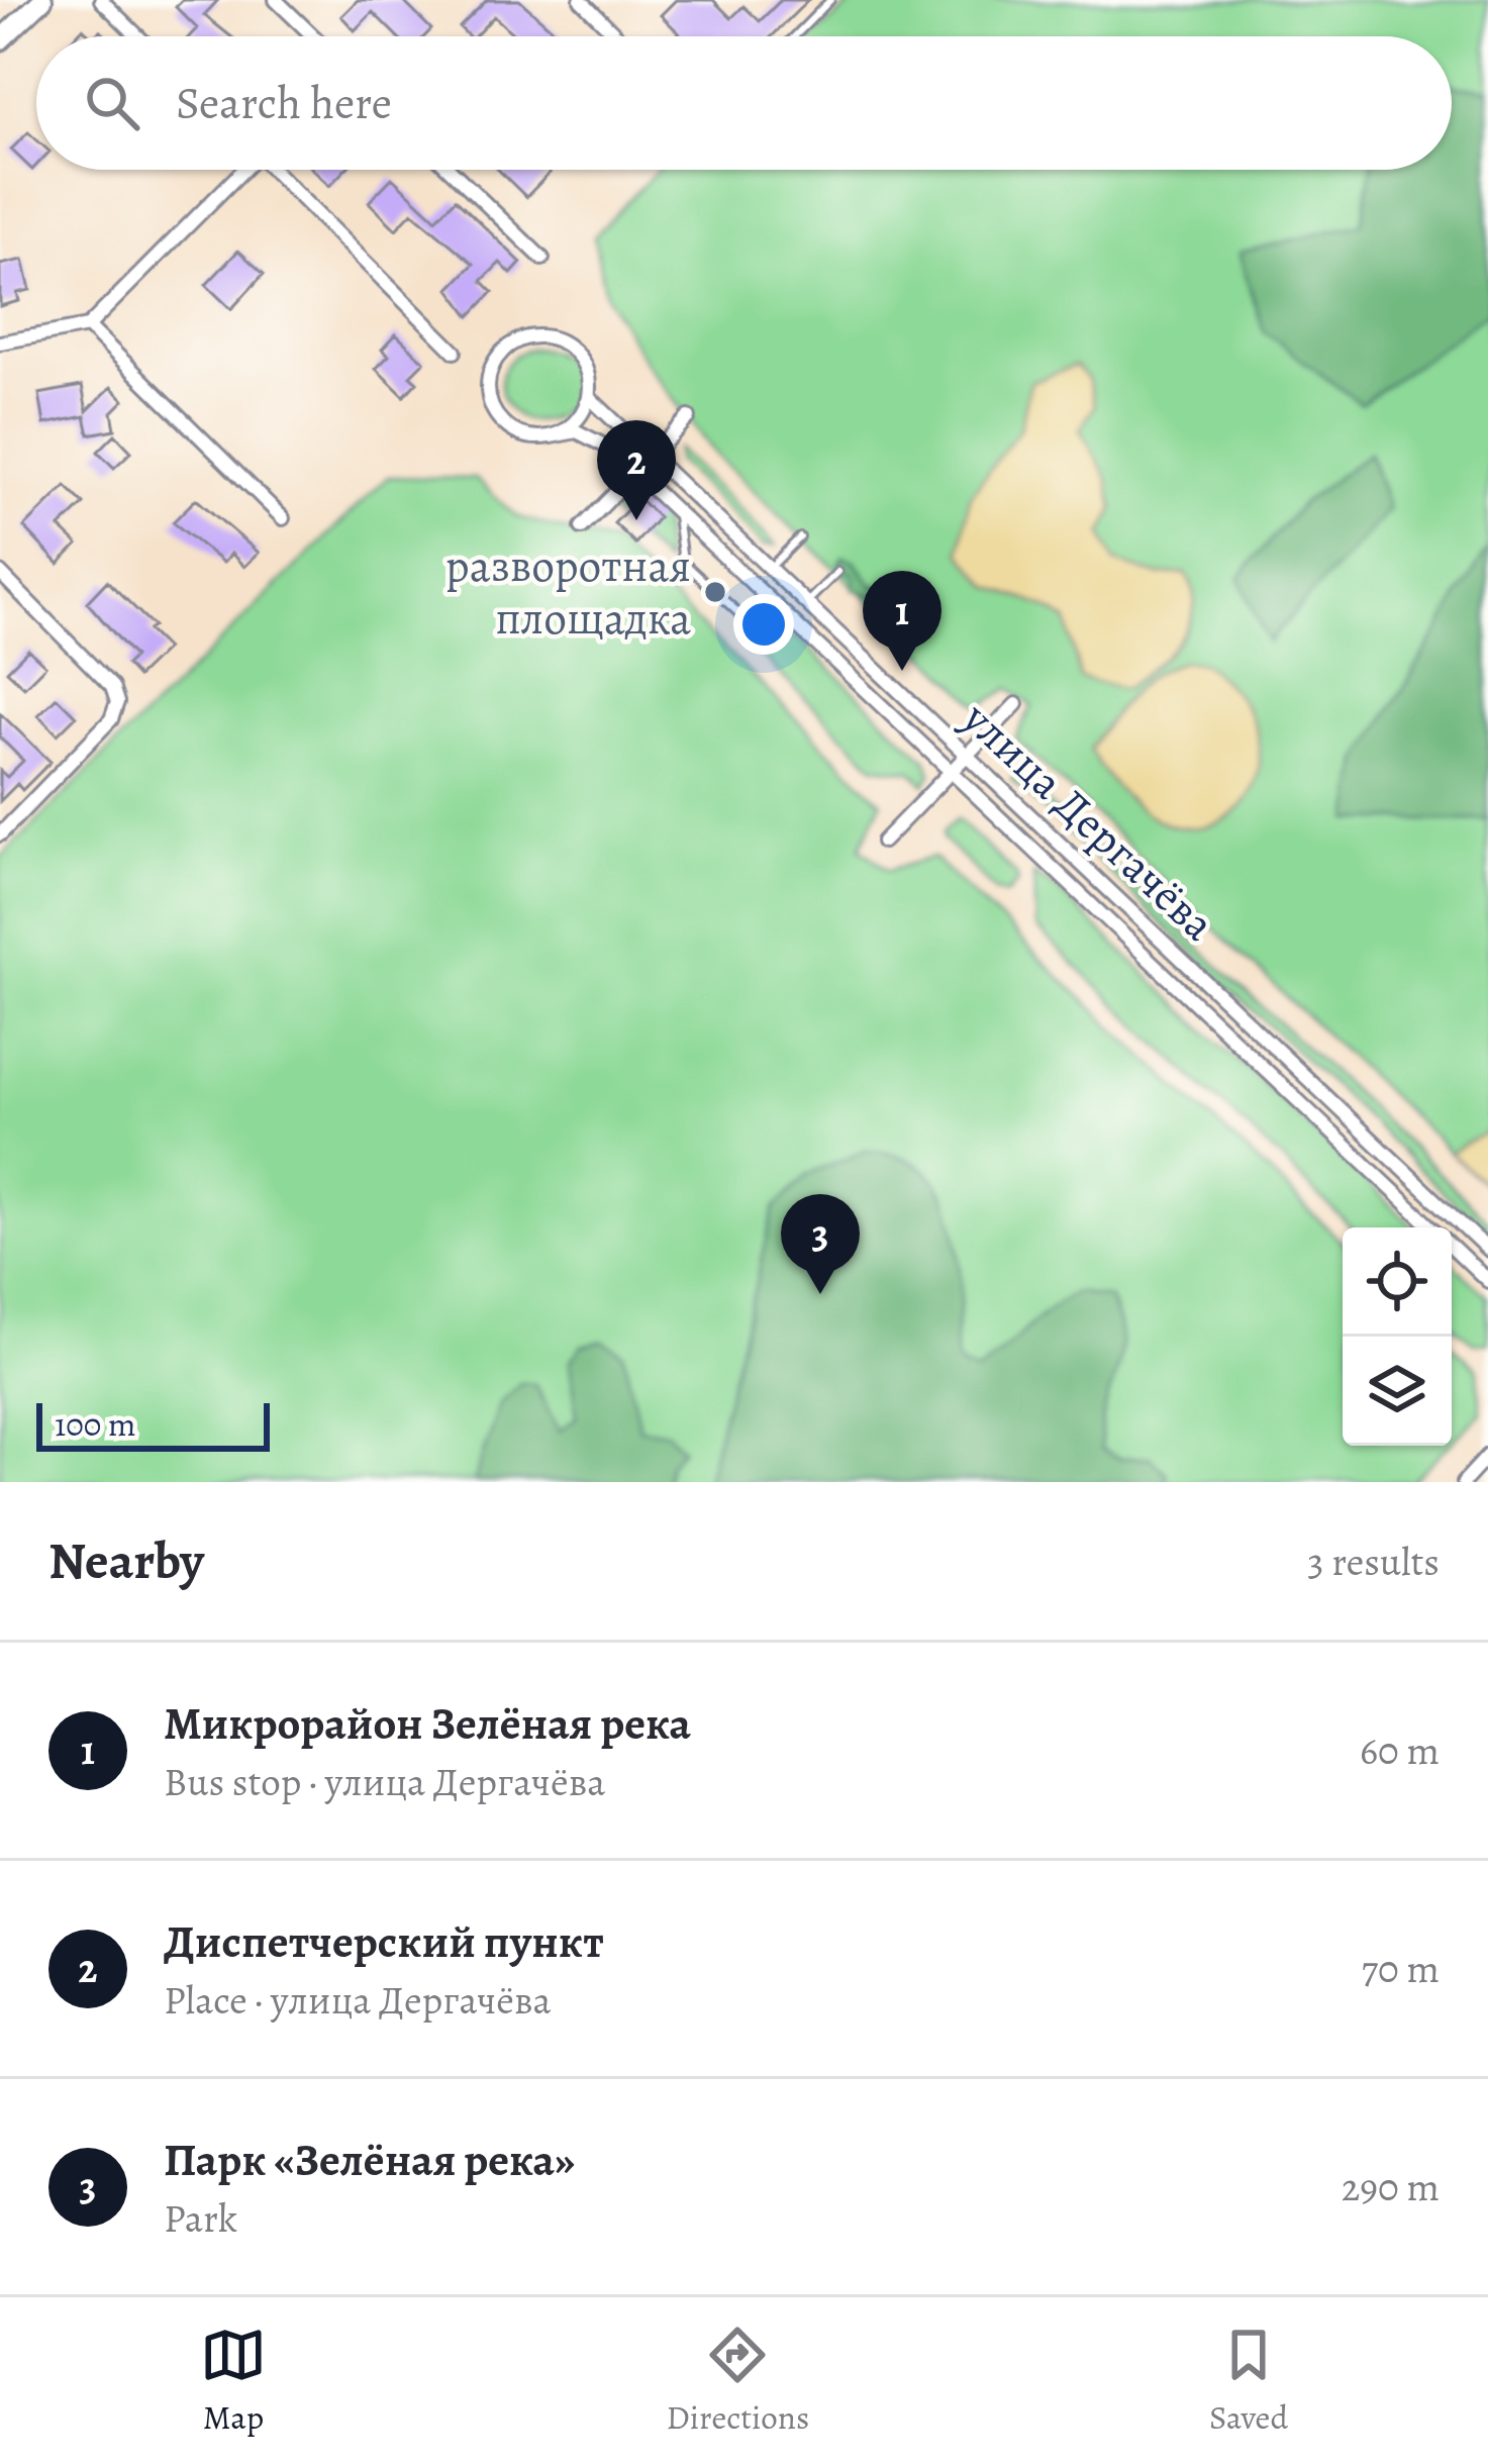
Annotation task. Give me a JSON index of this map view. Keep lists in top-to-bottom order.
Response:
{
  "streets": {
    "street": ["улица Дергачёва"]
  },
  "places": ["разворотная площадка"],
  "scale_bar": "100 m",
  "page": {
    "search": "Search here",
    "pins": ["2", "1", "3"],
    "scale": "100 m",
    "heading": ["Nearby", "3 results"],
    "list": [
      {
        "mark": "1",
        "name": "Микрорайон Зелёная река",
        "note": "Bus stop · улица Дергачёва",
        "value": "60 m"
      },
      {
        "mark": "2",
        "name": "Диспетчерский пункт",
        "note": "Place · улица Дергачёва",
        "value": "70 m"
      },
      {
        "mark": "3",
        "name": "Парк «Зелёная река»",
        "note": "Park",
        "value": "290 m"
      }
    ],
    "nav": ["Map", "Directions", "Saved"]
  }
}
